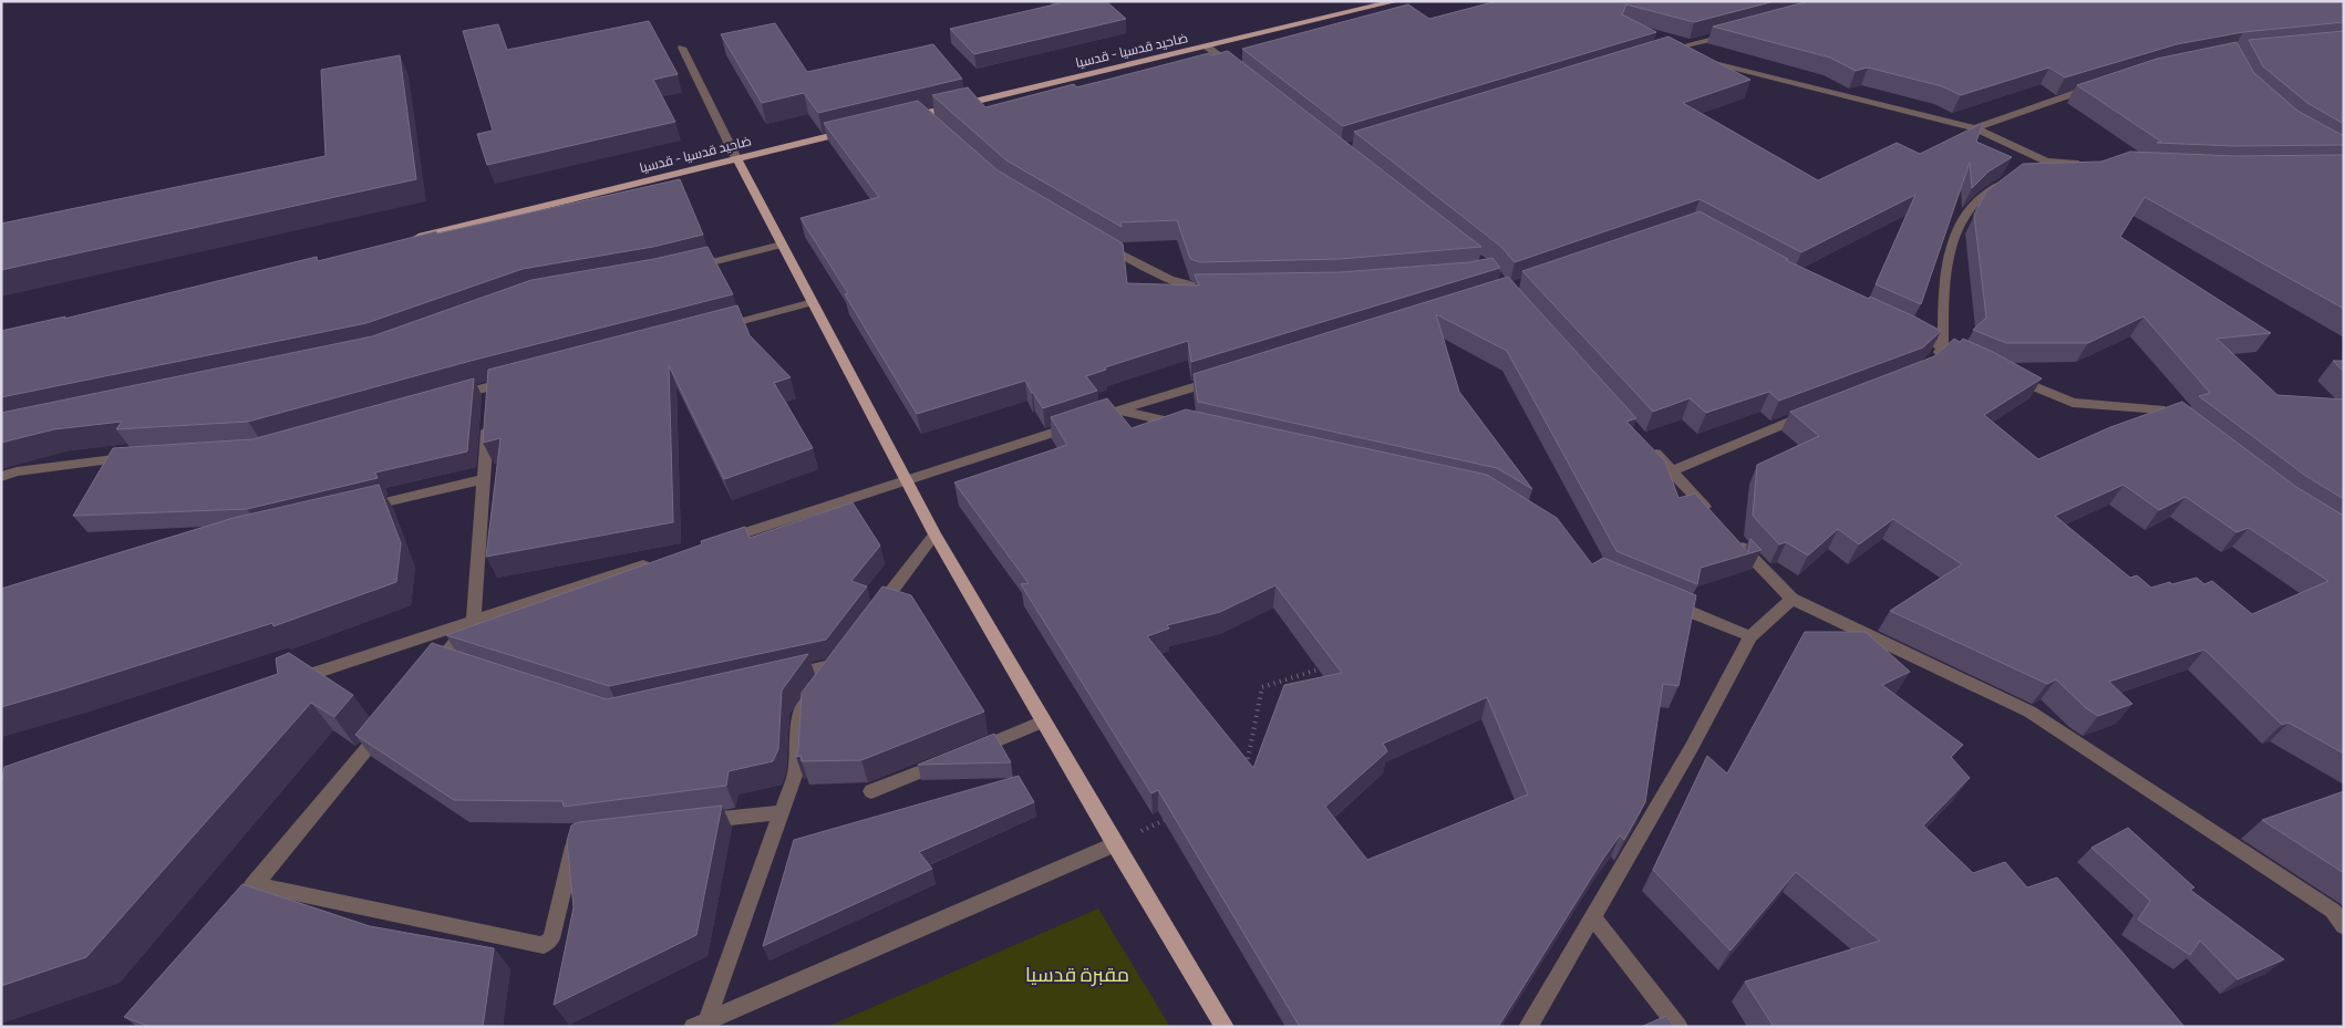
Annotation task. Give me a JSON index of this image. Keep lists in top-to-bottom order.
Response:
{
  "streets": {
    "main road": ["ضاحيد قدسيا - قدسيا"]
  },
  "parks": ["مقبرة قدسيا"]
}
